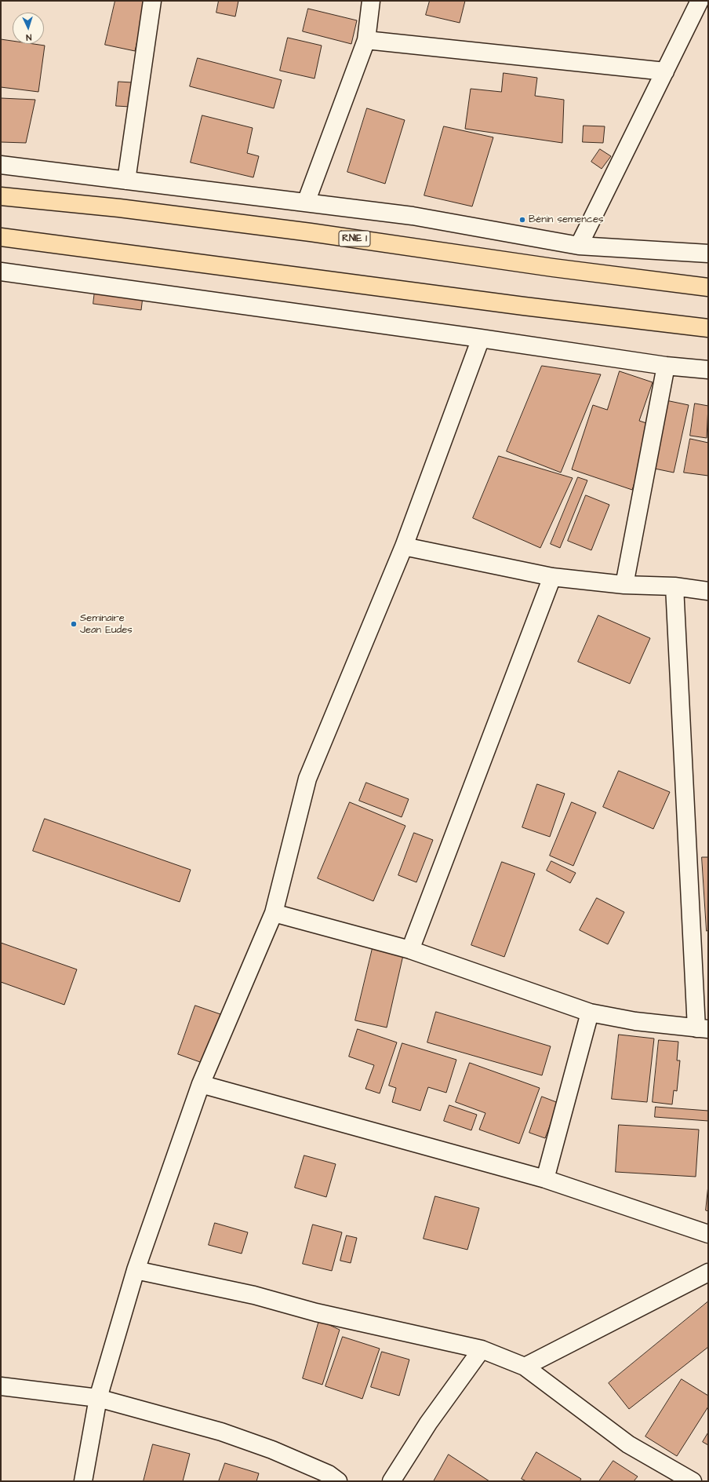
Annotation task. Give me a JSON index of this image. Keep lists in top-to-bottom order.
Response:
{
  "streets": {
    "highway": ["RNIE 1"]
  },
  "places": ["Bénin semences", "Seminaire Jean Eudes"],
  "north": "bottom"
}
